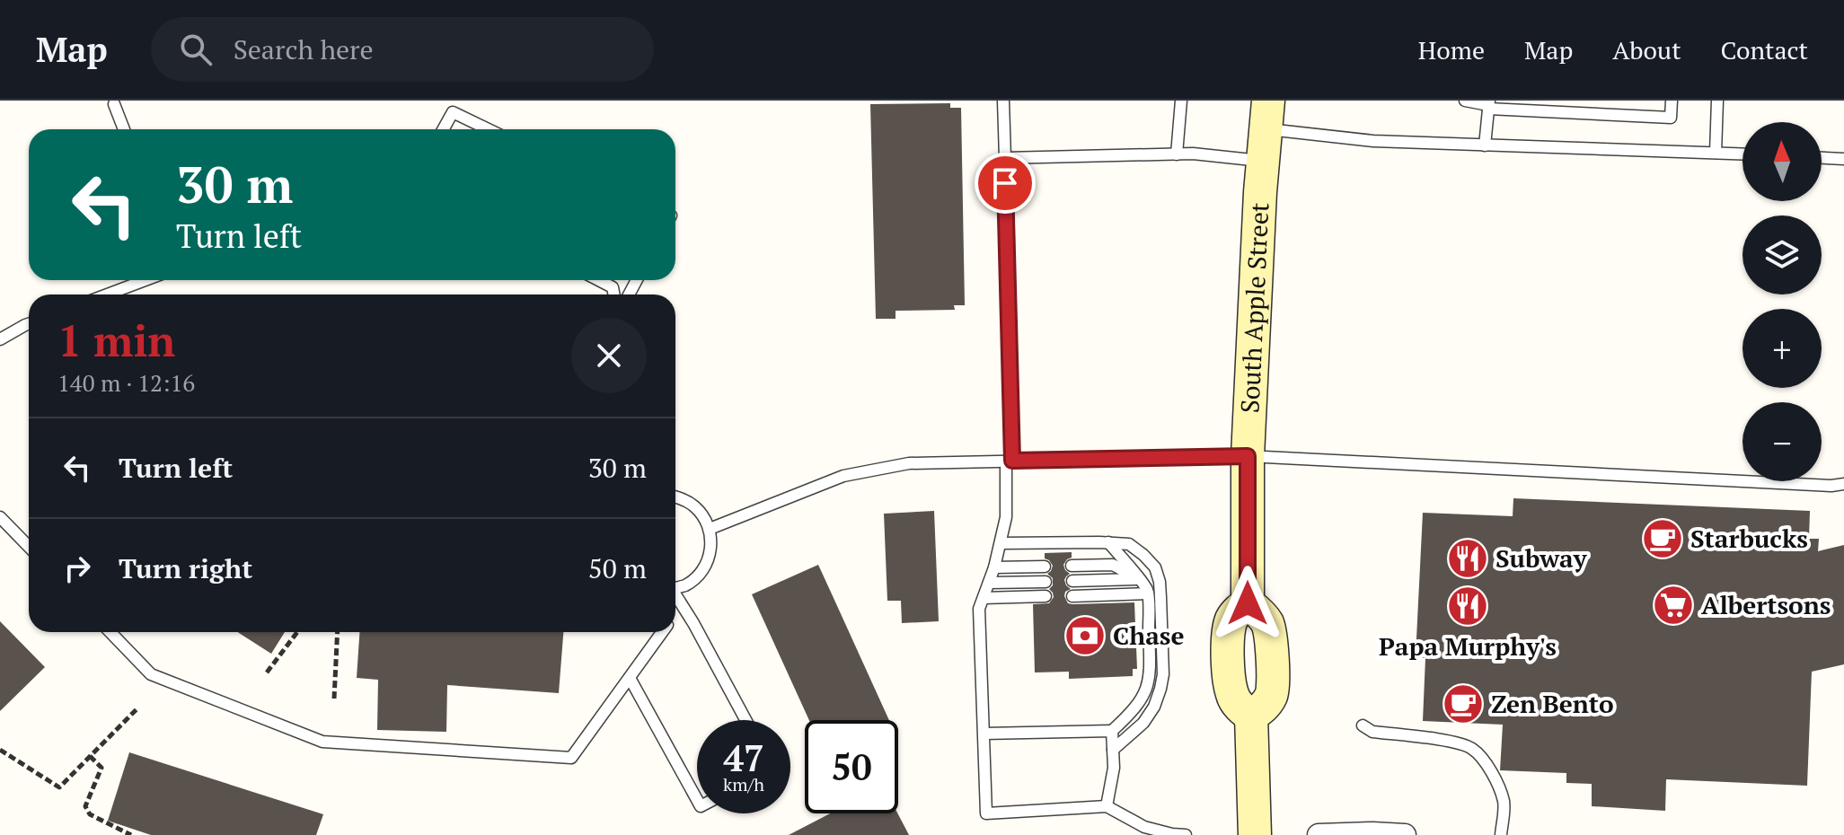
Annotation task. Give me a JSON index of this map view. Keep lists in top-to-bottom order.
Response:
{
  "streets": {
    "main road": ["South Apple Street"]
  },
  "places": {
    "cafe": ["Starbucks", "Zen Bento"],
    "restaurant": ["Subway", "Papa Murphy's"],
    "supermarket": ["Albertsons"],
    "bank": ["Chase"]
  },
  "north": "top",
  "page": {
    "header": "Map",
    "search": "Search here",
    "nav": [
      "Home",
      "Map",
      "About",
      "Contact"
    ],
    "map_buttons": ["+", "−"],
    "turn": ["30 m", "Turn left"],
    "heading": ["1 min", "140 m · 12:16"],
    "list": [
      {
        "name": "Turn left",
        "value": "30 m"
      },
      {
        "name": "Turn right",
        "value": "50 m"
      }
    ],
    "speed": "47 km/h",
    "limit": "50"
  }
}
